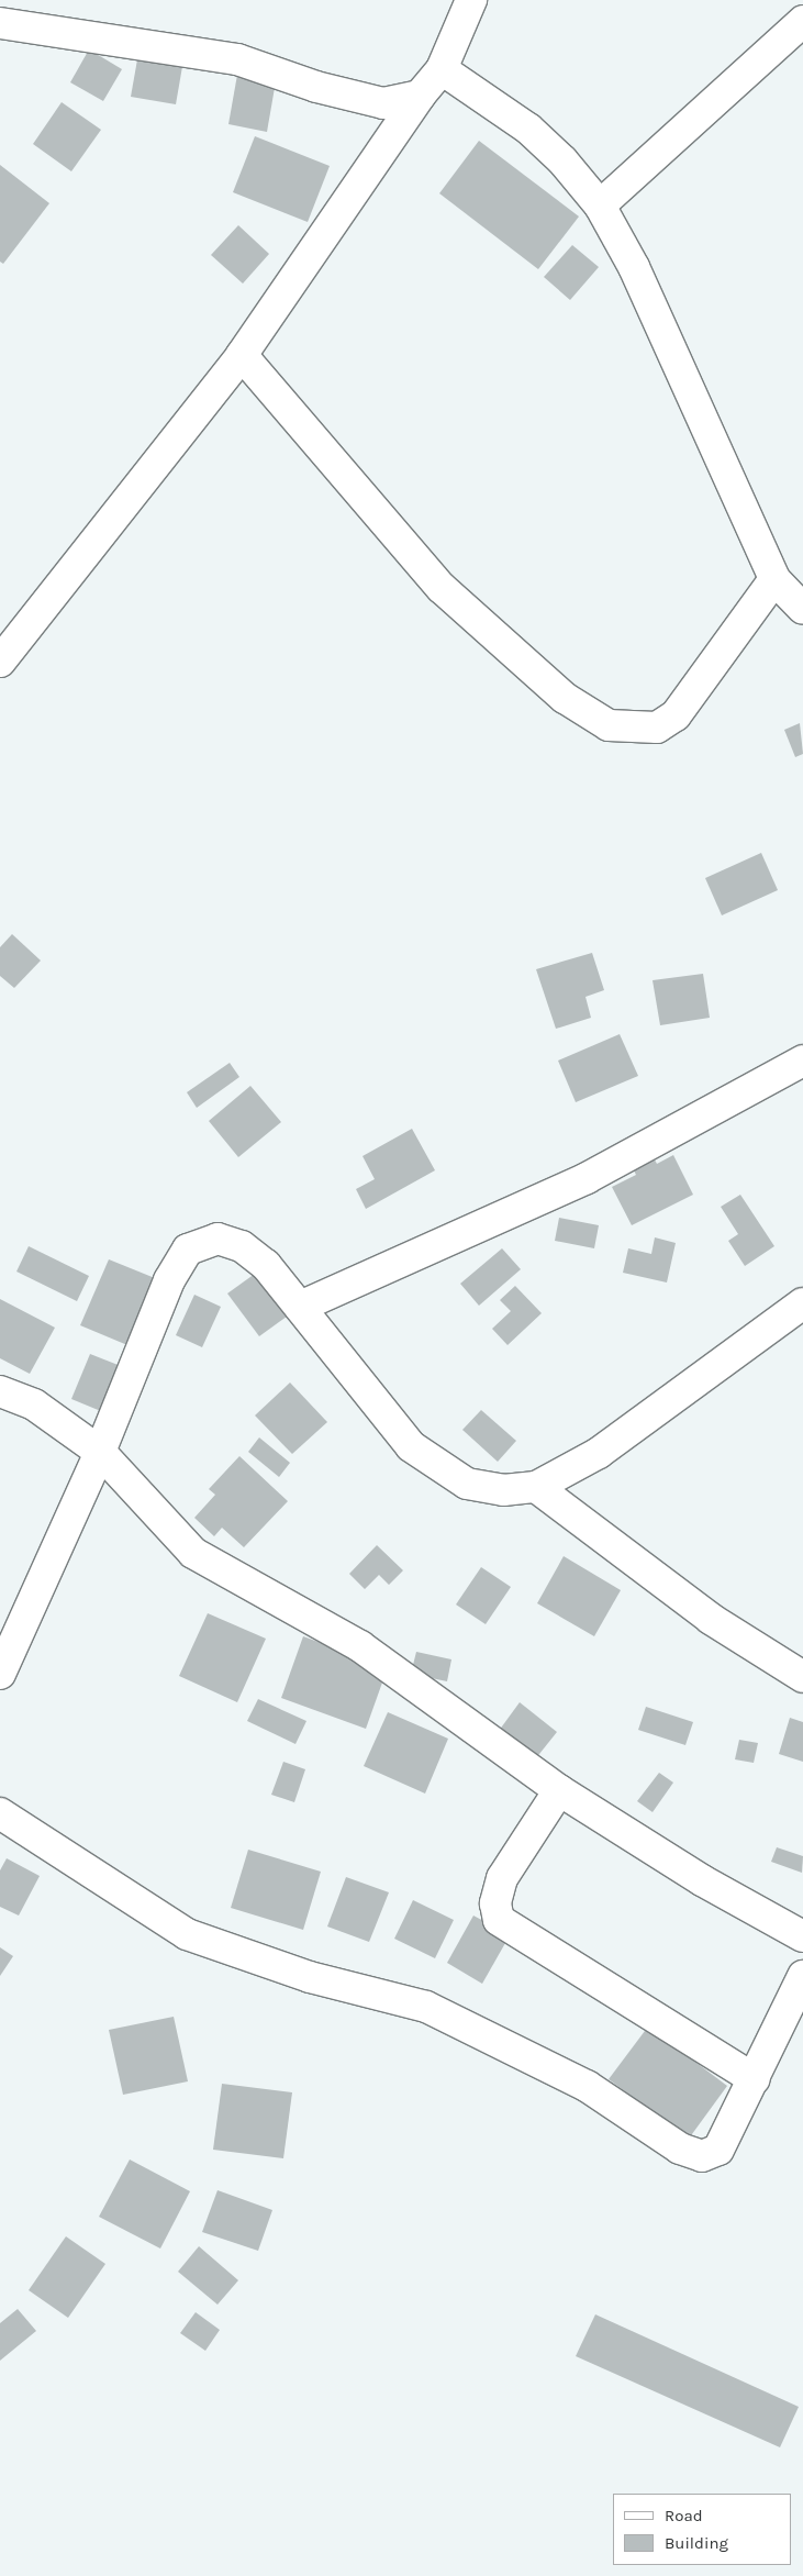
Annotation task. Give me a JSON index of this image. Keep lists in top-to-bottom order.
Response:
{
  "legend": ["Road", "Building"]
}
